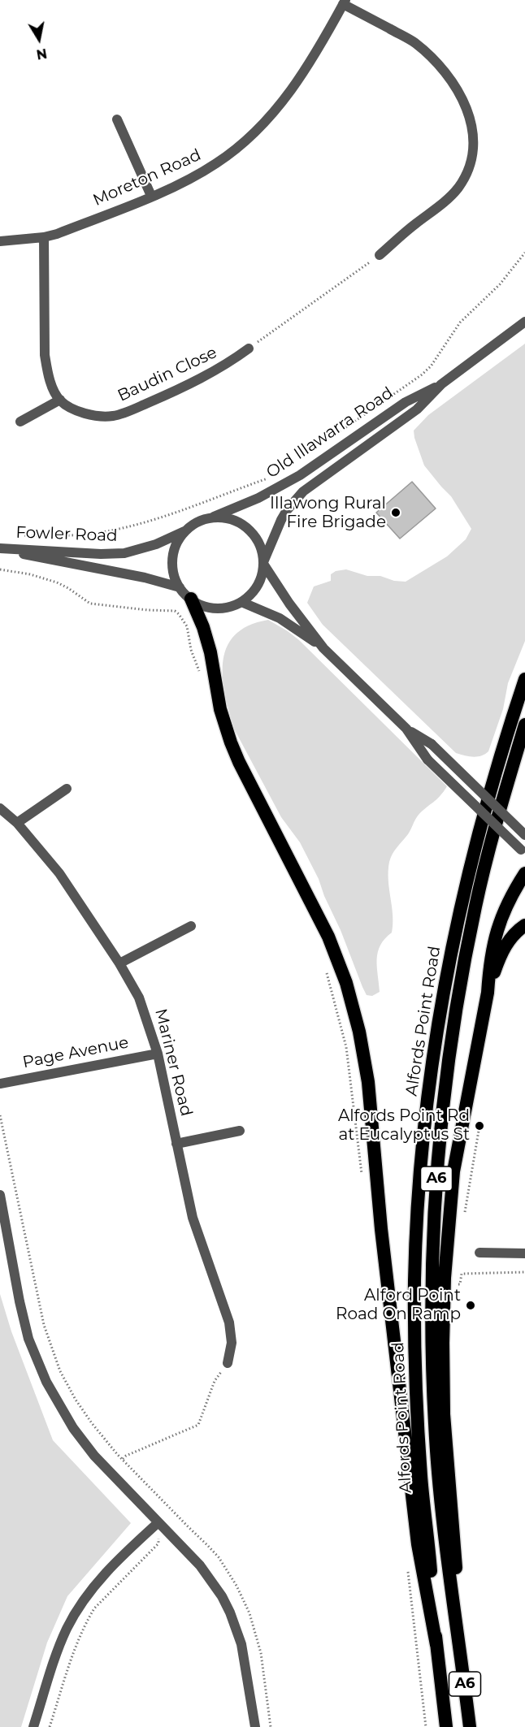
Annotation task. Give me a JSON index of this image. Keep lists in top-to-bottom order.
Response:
{
  "streets": {
    "highway": ["Alfords Point Road", "A6"],
    "street": [
      "Moreton Road",
      "Baudin Close",
      "Old Illawarra Road",
      "Fowler Road",
      "Page Avenue",
      "Mariner Road"
    ]
  },
  "crossings": [
    ["Old Illawarra Road", "Fowler Road"],
    ["Page Avenue", "Mariner Road"]
  ],
  "places": ["Illawong Rural Fire Brigade", "Alfords Point Rd at Eucalyptus St", "Alford Point Road On Ramp"],
  "north": "bottom"
}
